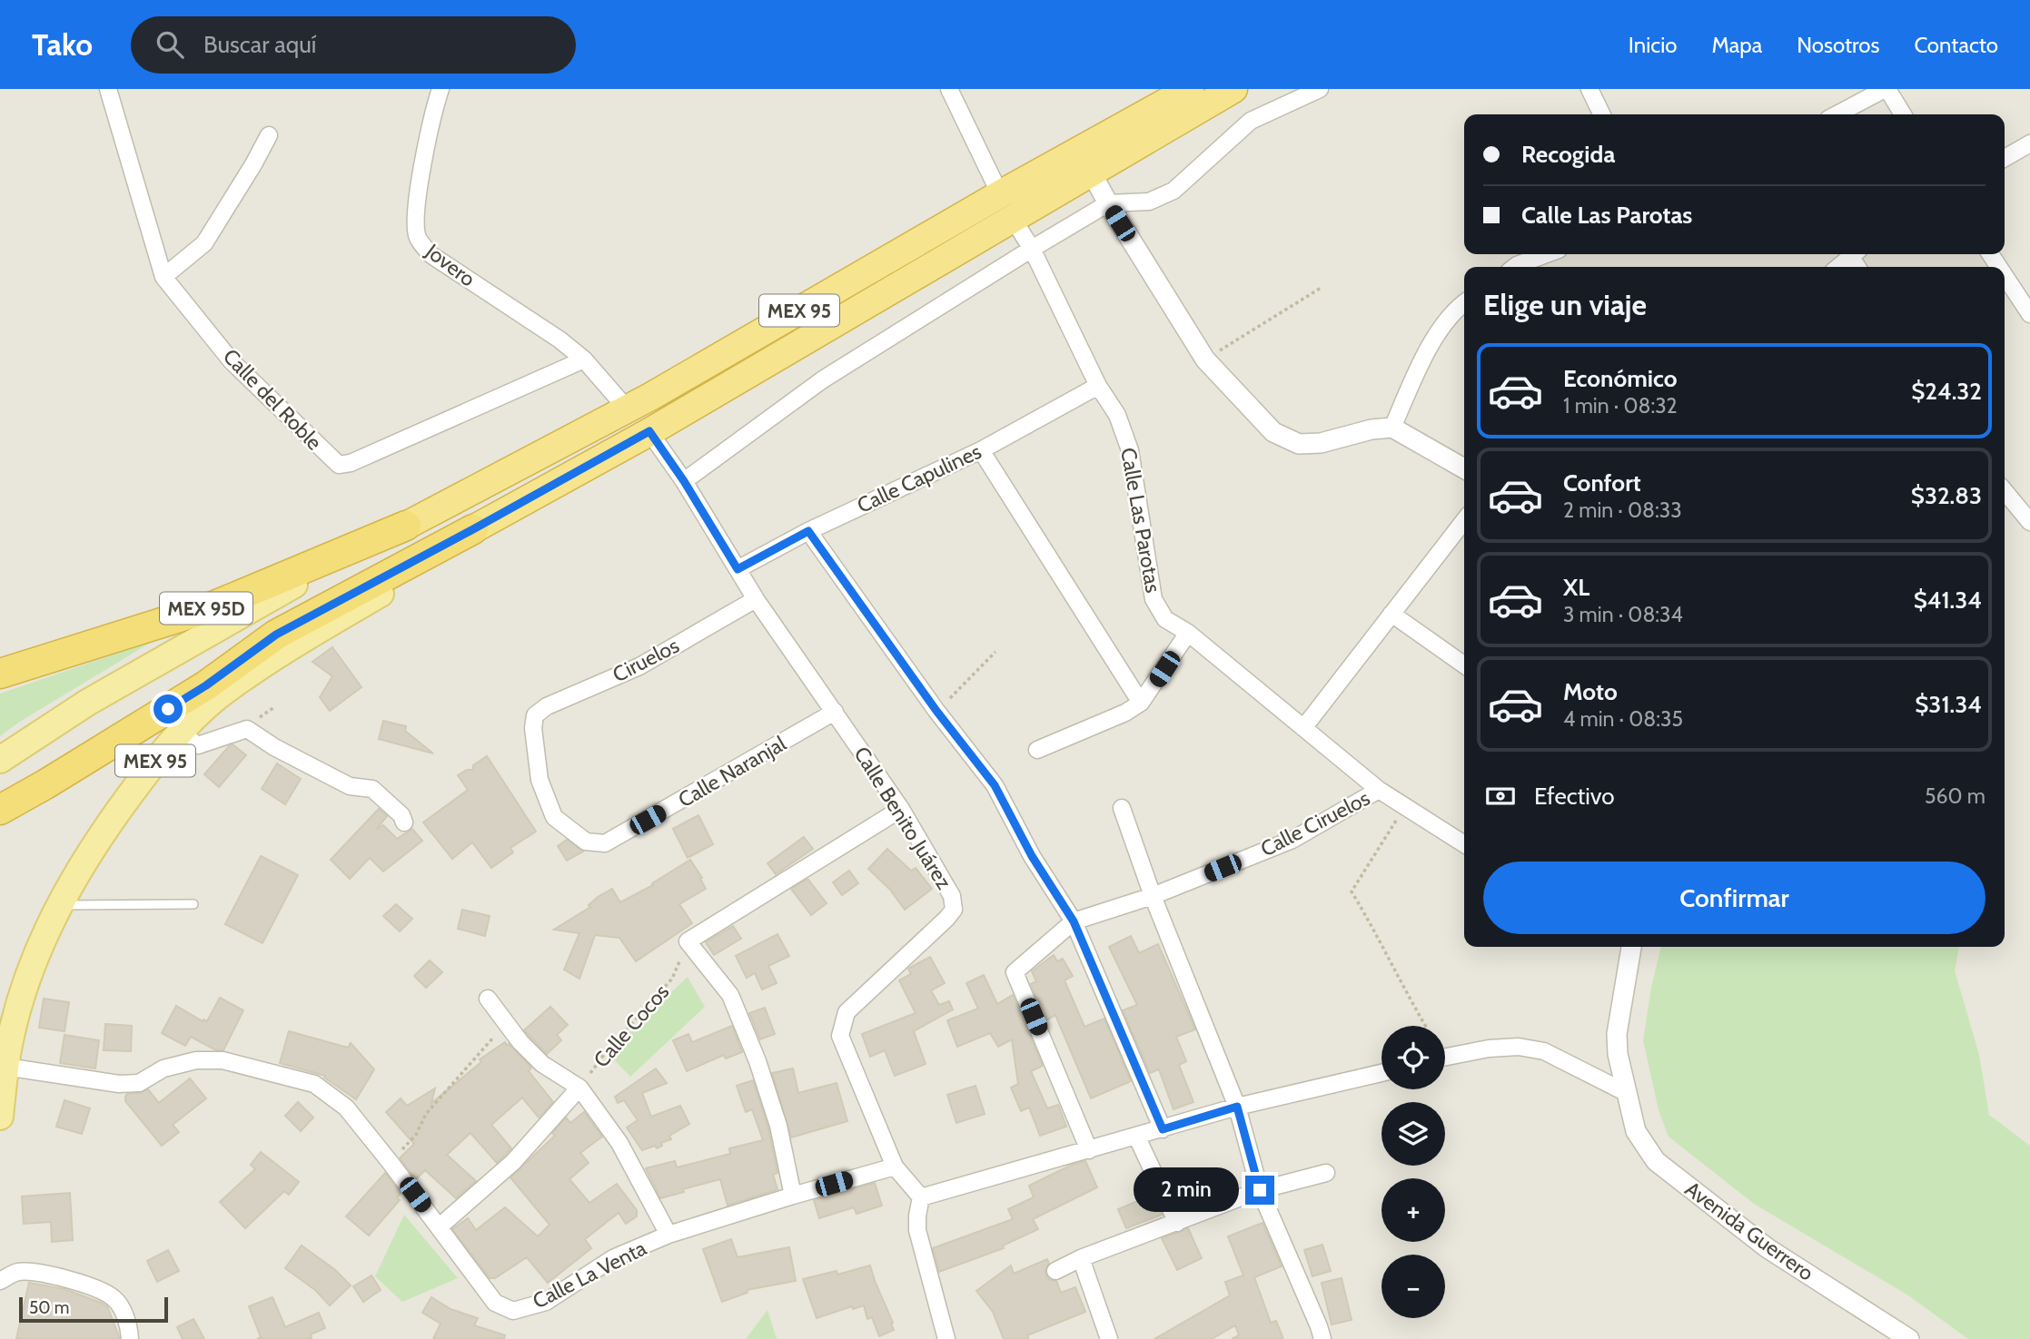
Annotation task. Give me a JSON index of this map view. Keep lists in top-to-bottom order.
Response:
{
  "streets": {
    "highway": ["MEX 95", "MEX 95D"],
    "street": [
      "Jovero",
      "Calle del Roble",
      "Calle Capulines",
      "Calle Las Parotas",
      "Ciruelos",
      "Calle Naranjal",
      "Calle Benito Juárez",
      "Calle Ciruelos",
      "Calle Cocos",
      "Avenida Guerrero",
      "Calle La Venta"
    ]
  },
  "crossings": [
    ["Jovero", "MEX 95"],
    ["Jovero", "Calle del Roble"],
    ["MEX 95", "Calle Las Parotas"],
    ["MEX 95", "MEX 95D"],
    ["MEX 95", "Calle Benito Juárez"],
    ["MEX 95", "Calle La Venta"],
    ["Calle Capulines", "Calle Las Parotas"],
    ["Calle Capulines", "Calle Benito Juárez"],
    ["Calle Las Parotas", "Calle Ciruelos"],
    ["Ciruelos", "Calle Naranjal"],
    ["Ciruelos", "Calle Benito Juárez"],
    ["Calle Naranjal", "Calle Benito Juárez"],
    ["Calle Benito Juárez", "Calle La Venta"],
    ["Calle Cocos", "Calle La Venta"]
  ],
  "scale_bar": "50 m",
  "page": {
    "header": "Tako",
    "search": "Buscar aquí",
    "nav": [
      "Inicio",
      "Mapa",
      "Nosotros",
      "Contacto"
    ],
    "banner": ["Recogida", "Calle Las Parotas"],
    "heading": "Elige un viaje",
    "list": [
      {
        "name": "Económico",
        "note": "1 min · 08:32",
        "value": "$24.32"
      },
      {
        "name": "Confort",
        "note": "2 min · 08:33",
        "value": "$32.83"
      },
      {
        "name": "XL",
        "note": "3 min · 08:34",
        "value": "$41.34"
      },
      {
        "name": "Moto",
        "note": "4 min · 08:35",
        "value": "$31.34"
      }
    ],
    "pay": ["Efectivo", "560 m"],
    "buttons": "Confirmar",
    "map_buttons": ["+", "−"],
    "bubble": "2 min",
    "scale": "50 m"
  }
}
